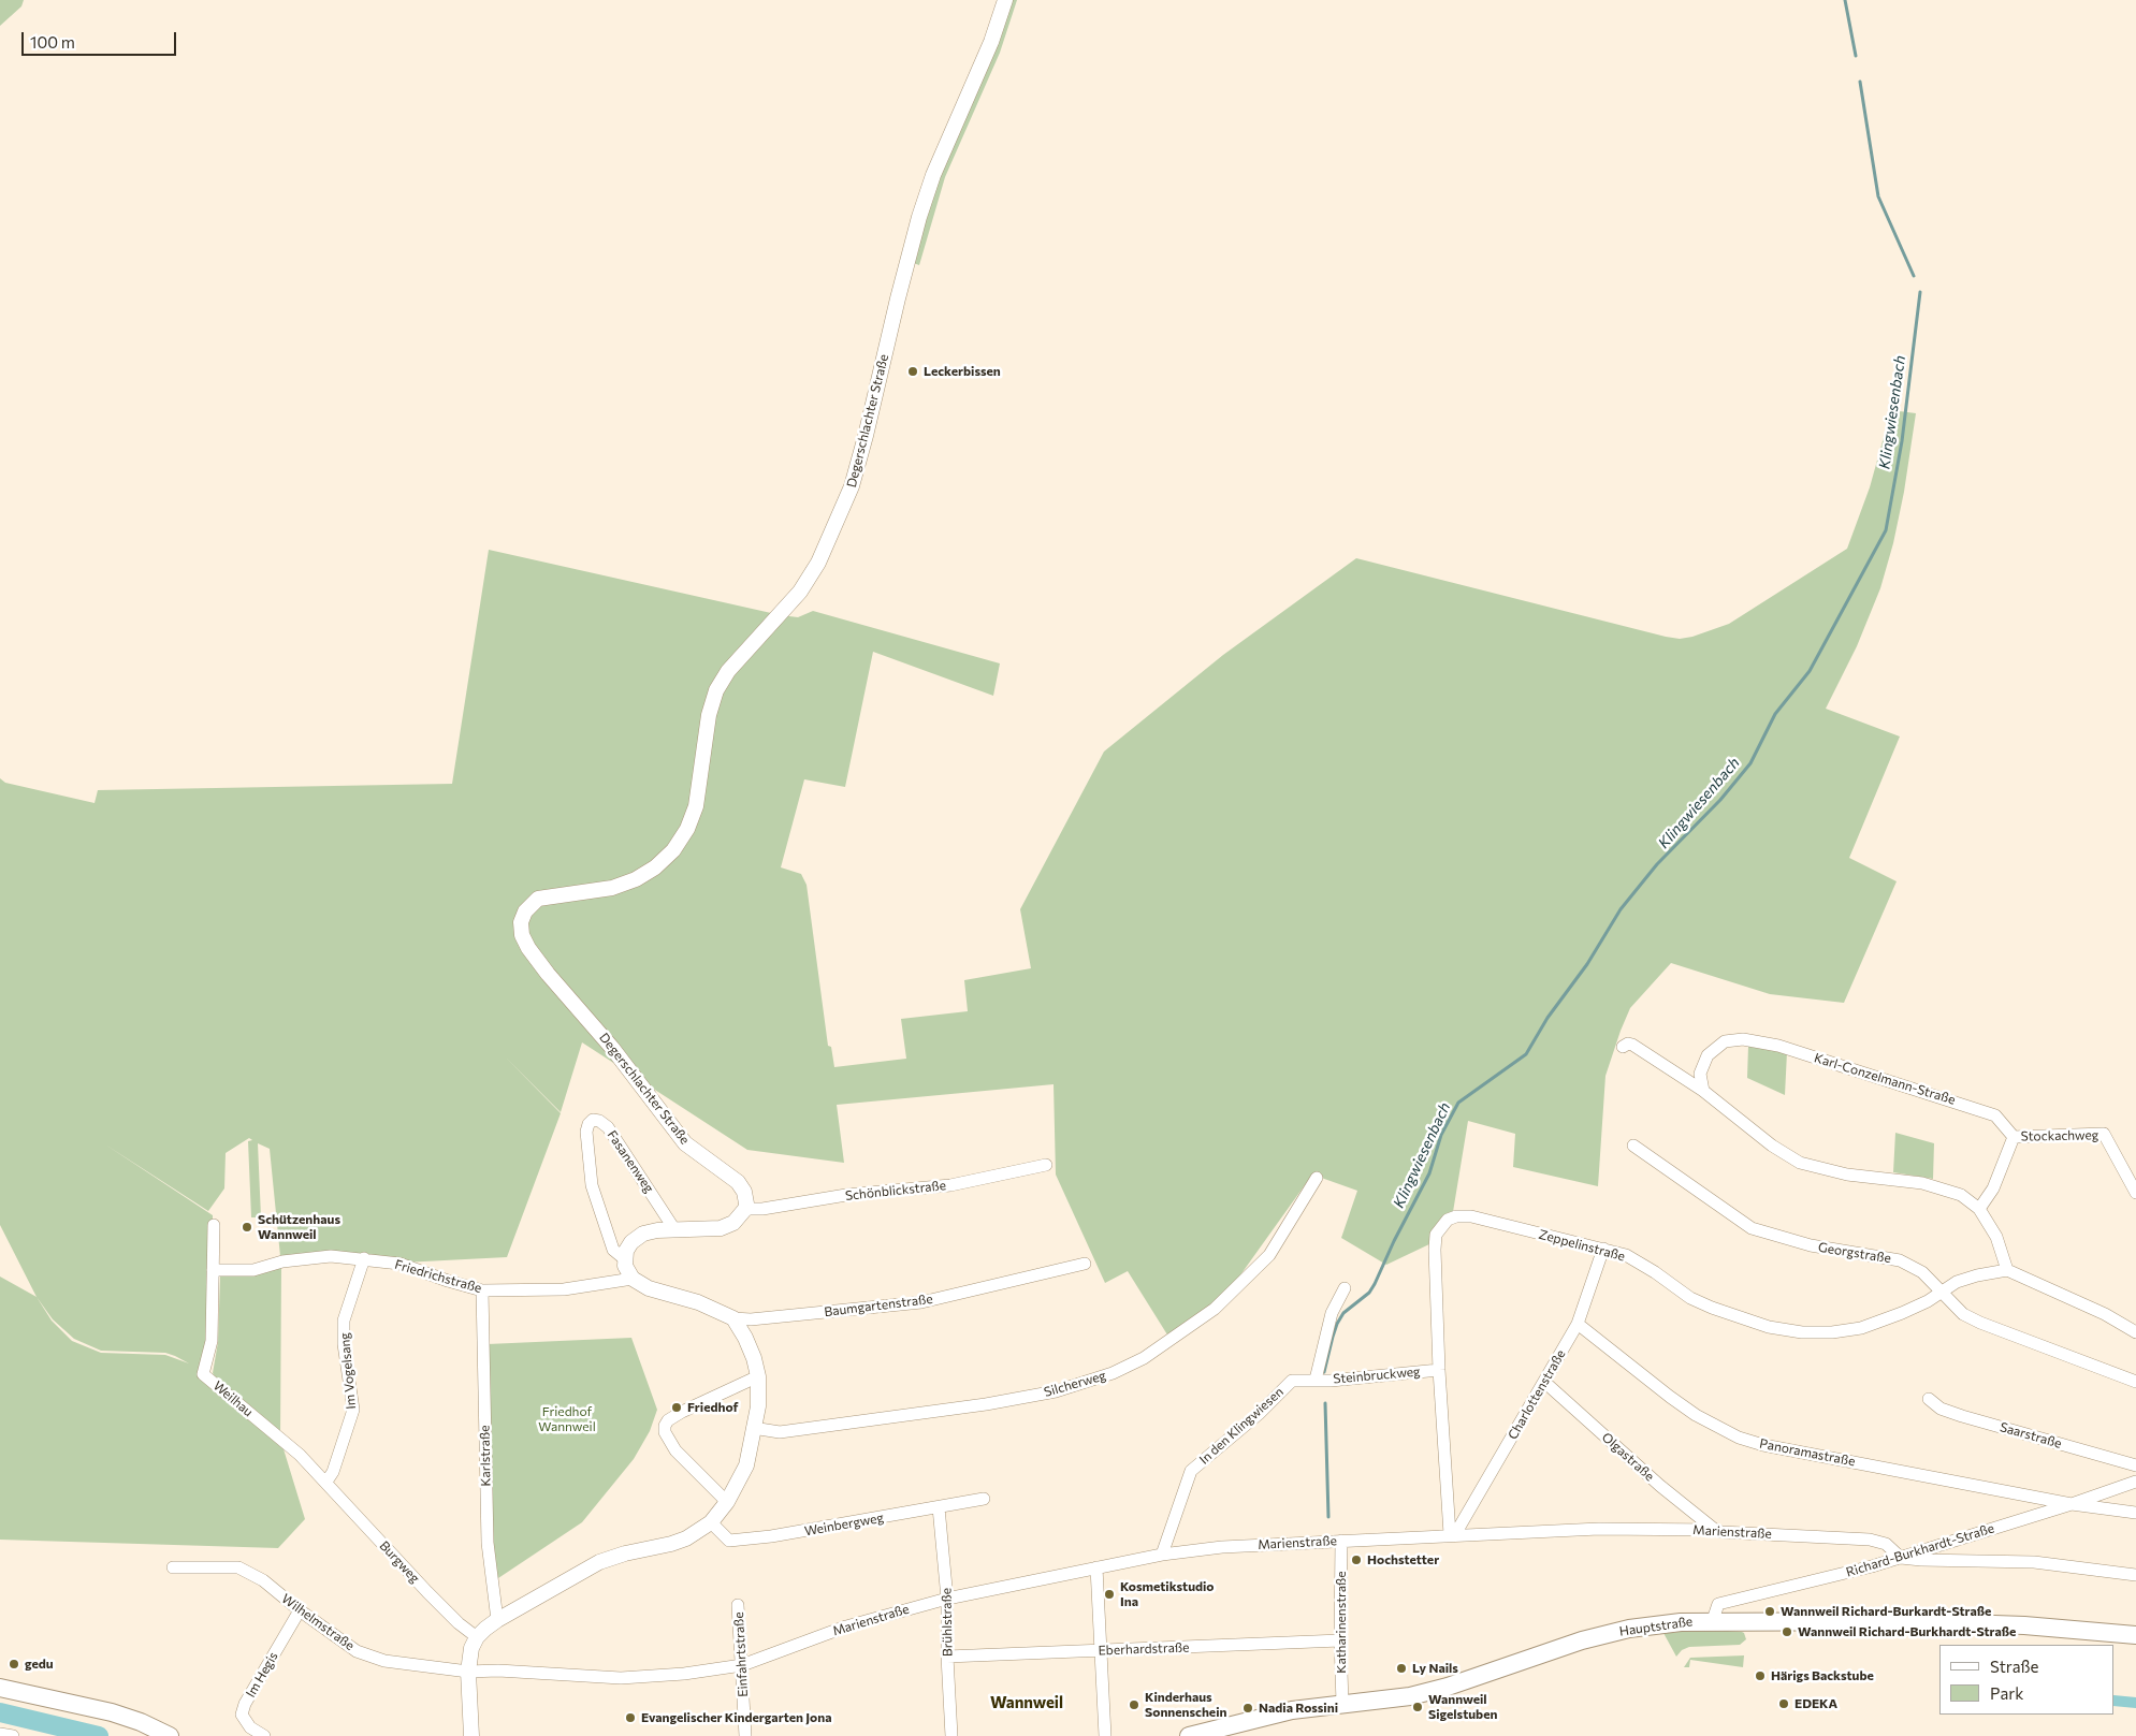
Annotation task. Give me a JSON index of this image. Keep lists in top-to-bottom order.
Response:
{
  "streets": {
    "main road": ["Hauptstraße"],
    "street": [
      "Degerschlachter Straße",
      "Karl-Conzelmann-Straße",
      "Stockachweg",
      "Fasanenweg",
      "Schönblickstraße",
      "Zeppelinstraße",
      "Georgstraße",
      "Friedrichstraße",
      "Baumgartenstraße",
      "Im Vogelsang",
      "Steinbruckweg",
      "Silcherweg",
      "Charlottenstraße",
      "Weilhau",
      "In den Klingwiesen",
      "Saarstraße",
      "Panoramastraße",
      "Karlstraße",
      "Olgastraße",
      "Weinbergweg",
      "Marienstraße",
      "Richard-Burkhardt-Straße",
      "Burgweg",
      "Wilhelmstraße",
      "Brühlstraße",
      "Katharinenstraße",
      "Eberhardstraße",
      "Einfahrtstraße",
      "Im Hegis"
    ]
  },
  "crossings": [
    ["Degerschlachter Straße", "Schönblickstraße"],
    ["Karl-Conzelmann-Straße", "Stockachweg"],
    ["Zeppelinstraße", "Georgstraße"],
    ["Zeppelinstraße", "Steinbruckweg"],
    ["Zeppelinstraße", "Charlottenstraße"],
    ["Zeppelinstraße", "Marienstraße"],
    ["Friedrichstraße", "Im Vogelsang"],
    ["Friedrichstraße", "Weilhau"],
    ["Friedrichstraße", "Karlstraße"],
    ["Im Vogelsang", "Weilhau"],
    ["Im Vogelsang", "Burgweg"],
    ["Steinbruckweg", "In den Klingwiesen"],
    ["Charlottenstraße", "Panoramastraße"],
    ["Charlottenstraße", "Olgastraße"],
    ["Charlottenstraße", "Marienstraße"],
    ["Weilhau", "Burgweg"],
    ["In den Klingwiesen", "Marienstraße"],
    ["Panoramastraße", "Richard-Burkhardt-Straße"],
    ["Olgastraße", "Marienstraße"],
    ["Weinbergweg", "Brühlstraße"],
    ["Marienstraße", "Richard-Burkhardt-Straße"],
    ["Marienstraße", "Wilhelmstraße"],
    ["Marienstraße", "Brühlstraße"],
    ["Marienstraße", "Katharinenstraße"],
    ["Marienstraße", "Einfahrtstraße"],
    ["Richard-Burkhardt-Straße", "Hauptstraße"],
    ["Wilhelmstraße", "Im Hegis"],
    ["Brühlstraße", "Eberhardstraße"],
    ["Katharinenstraße", "Hauptstraße"],
    ["Katharinenstraße", "Eberhardstraße"]
  ],
  "districts": ["Wannweil"],
  "water": ["Klingwiesenbach"],
  "parks": ["Friedhof Wannweil"],
  "places": [
    "Leckerbissen",
    "Schützenhaus Wannweil",
    "Friedhof",
    "Hochstetter",
    "Kosmetikstudio Ina",
    "Wannweil Richard-Burkardt-Straße",
    "Wannweil Richard-Burkhardt-Straße",
    "gedu",
    "Ly Nails",
    "Härigs Backstube",
    "EDEKA",
    "Kinderhaus Sonnenschein",
    "Wannweil Sigelstuben",
    "Nadia Rossini",
    "Evangelischer Kindergarten Jona"
  ],
  "legend": ["Straße", "Park"],
  "scale_bar": "100 m"
}
